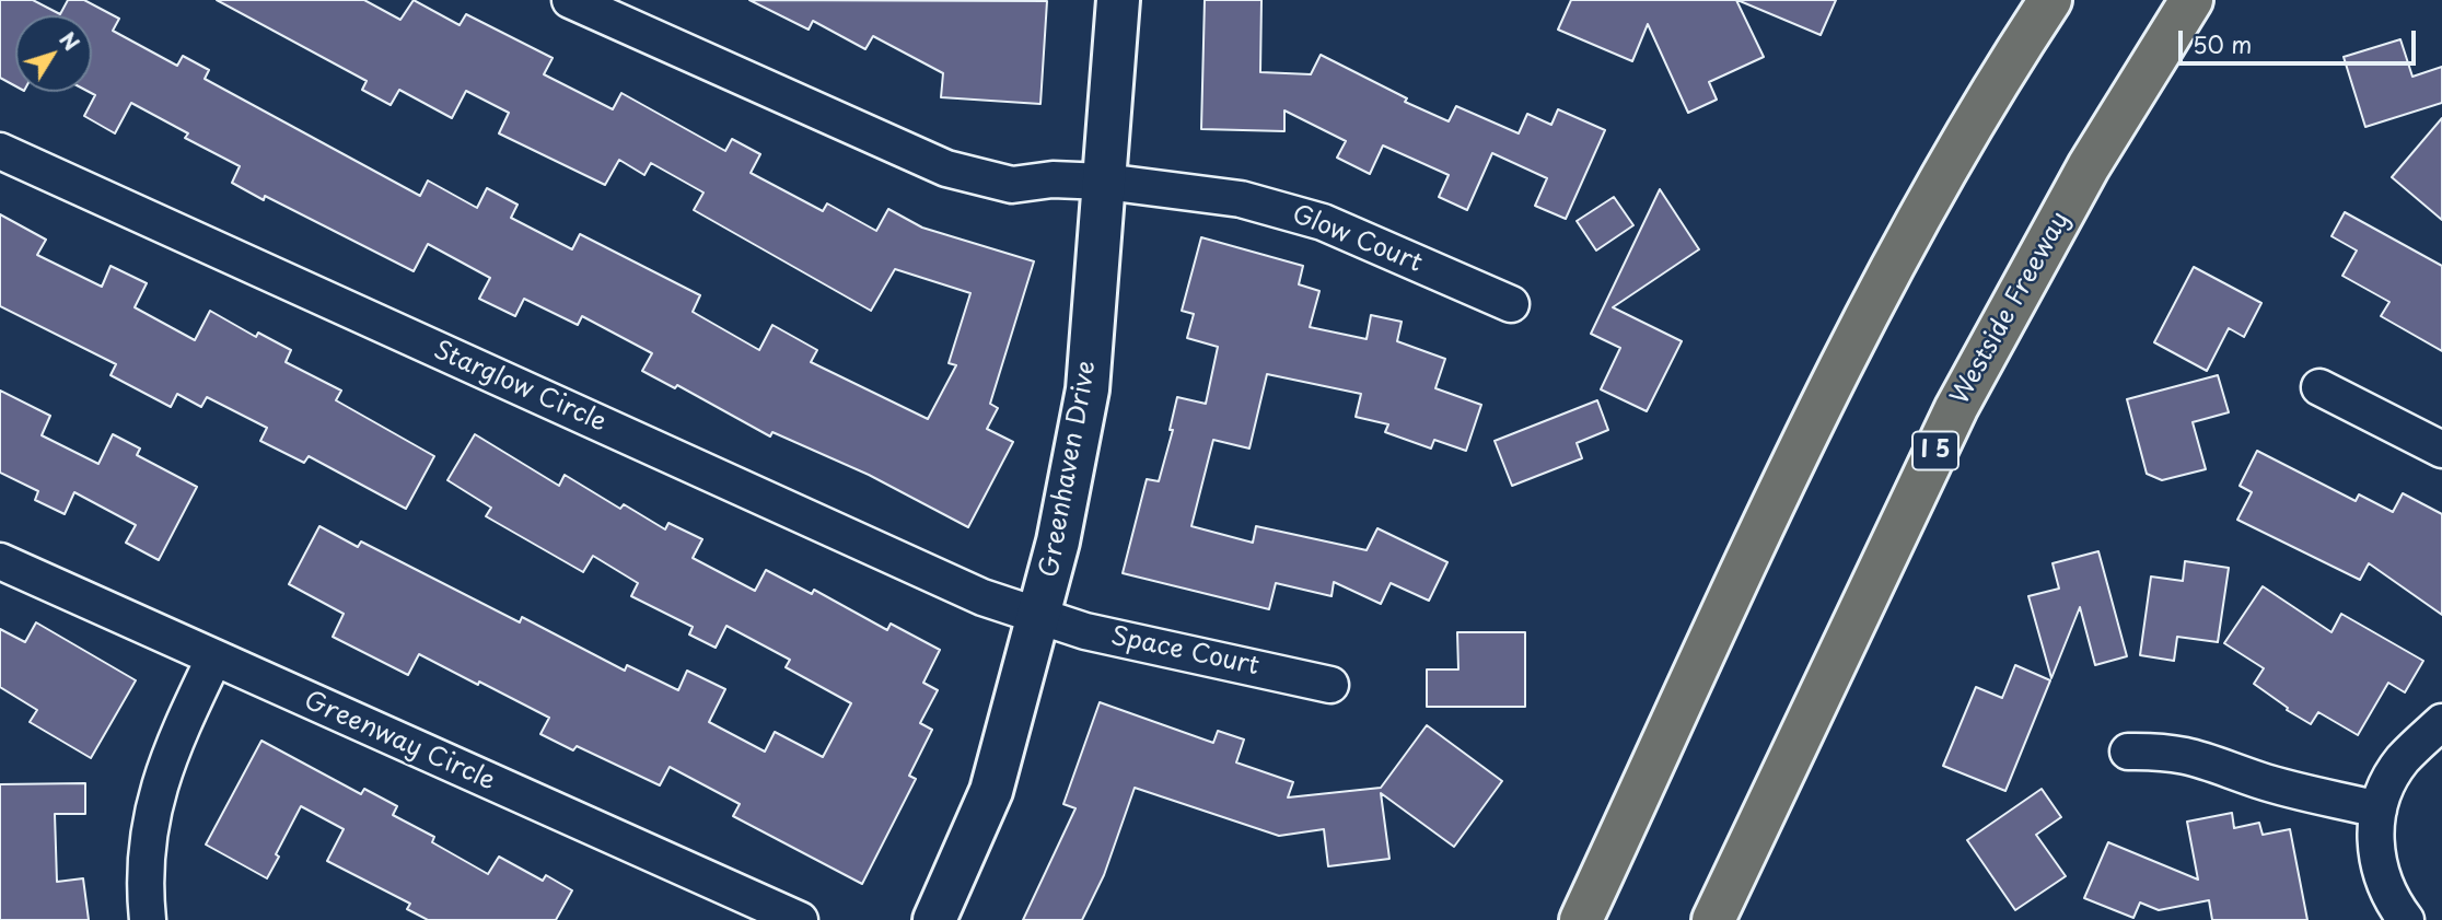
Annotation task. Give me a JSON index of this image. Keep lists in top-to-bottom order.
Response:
{
  "streets": {
    "highway": ["Westside Freeway", "I 5"],
    "street": [
      "Glow Court",
      "Starglow Circle",
      "Greenhaven Drive",
      "Space Court",
      "Greenway Circle"
    ]
  },
  "crossings": [
    ["Glow Court", "Greenhaven Drive"],
    ["Starglow Circle", "Greenhaven Drive"],
    ["Starglow Circle", "Space Court"],
    ["Greenhaven Drive", "Space Court"]
  ],
  "scale_bar": "50 m",
  "north": "top right"
}
